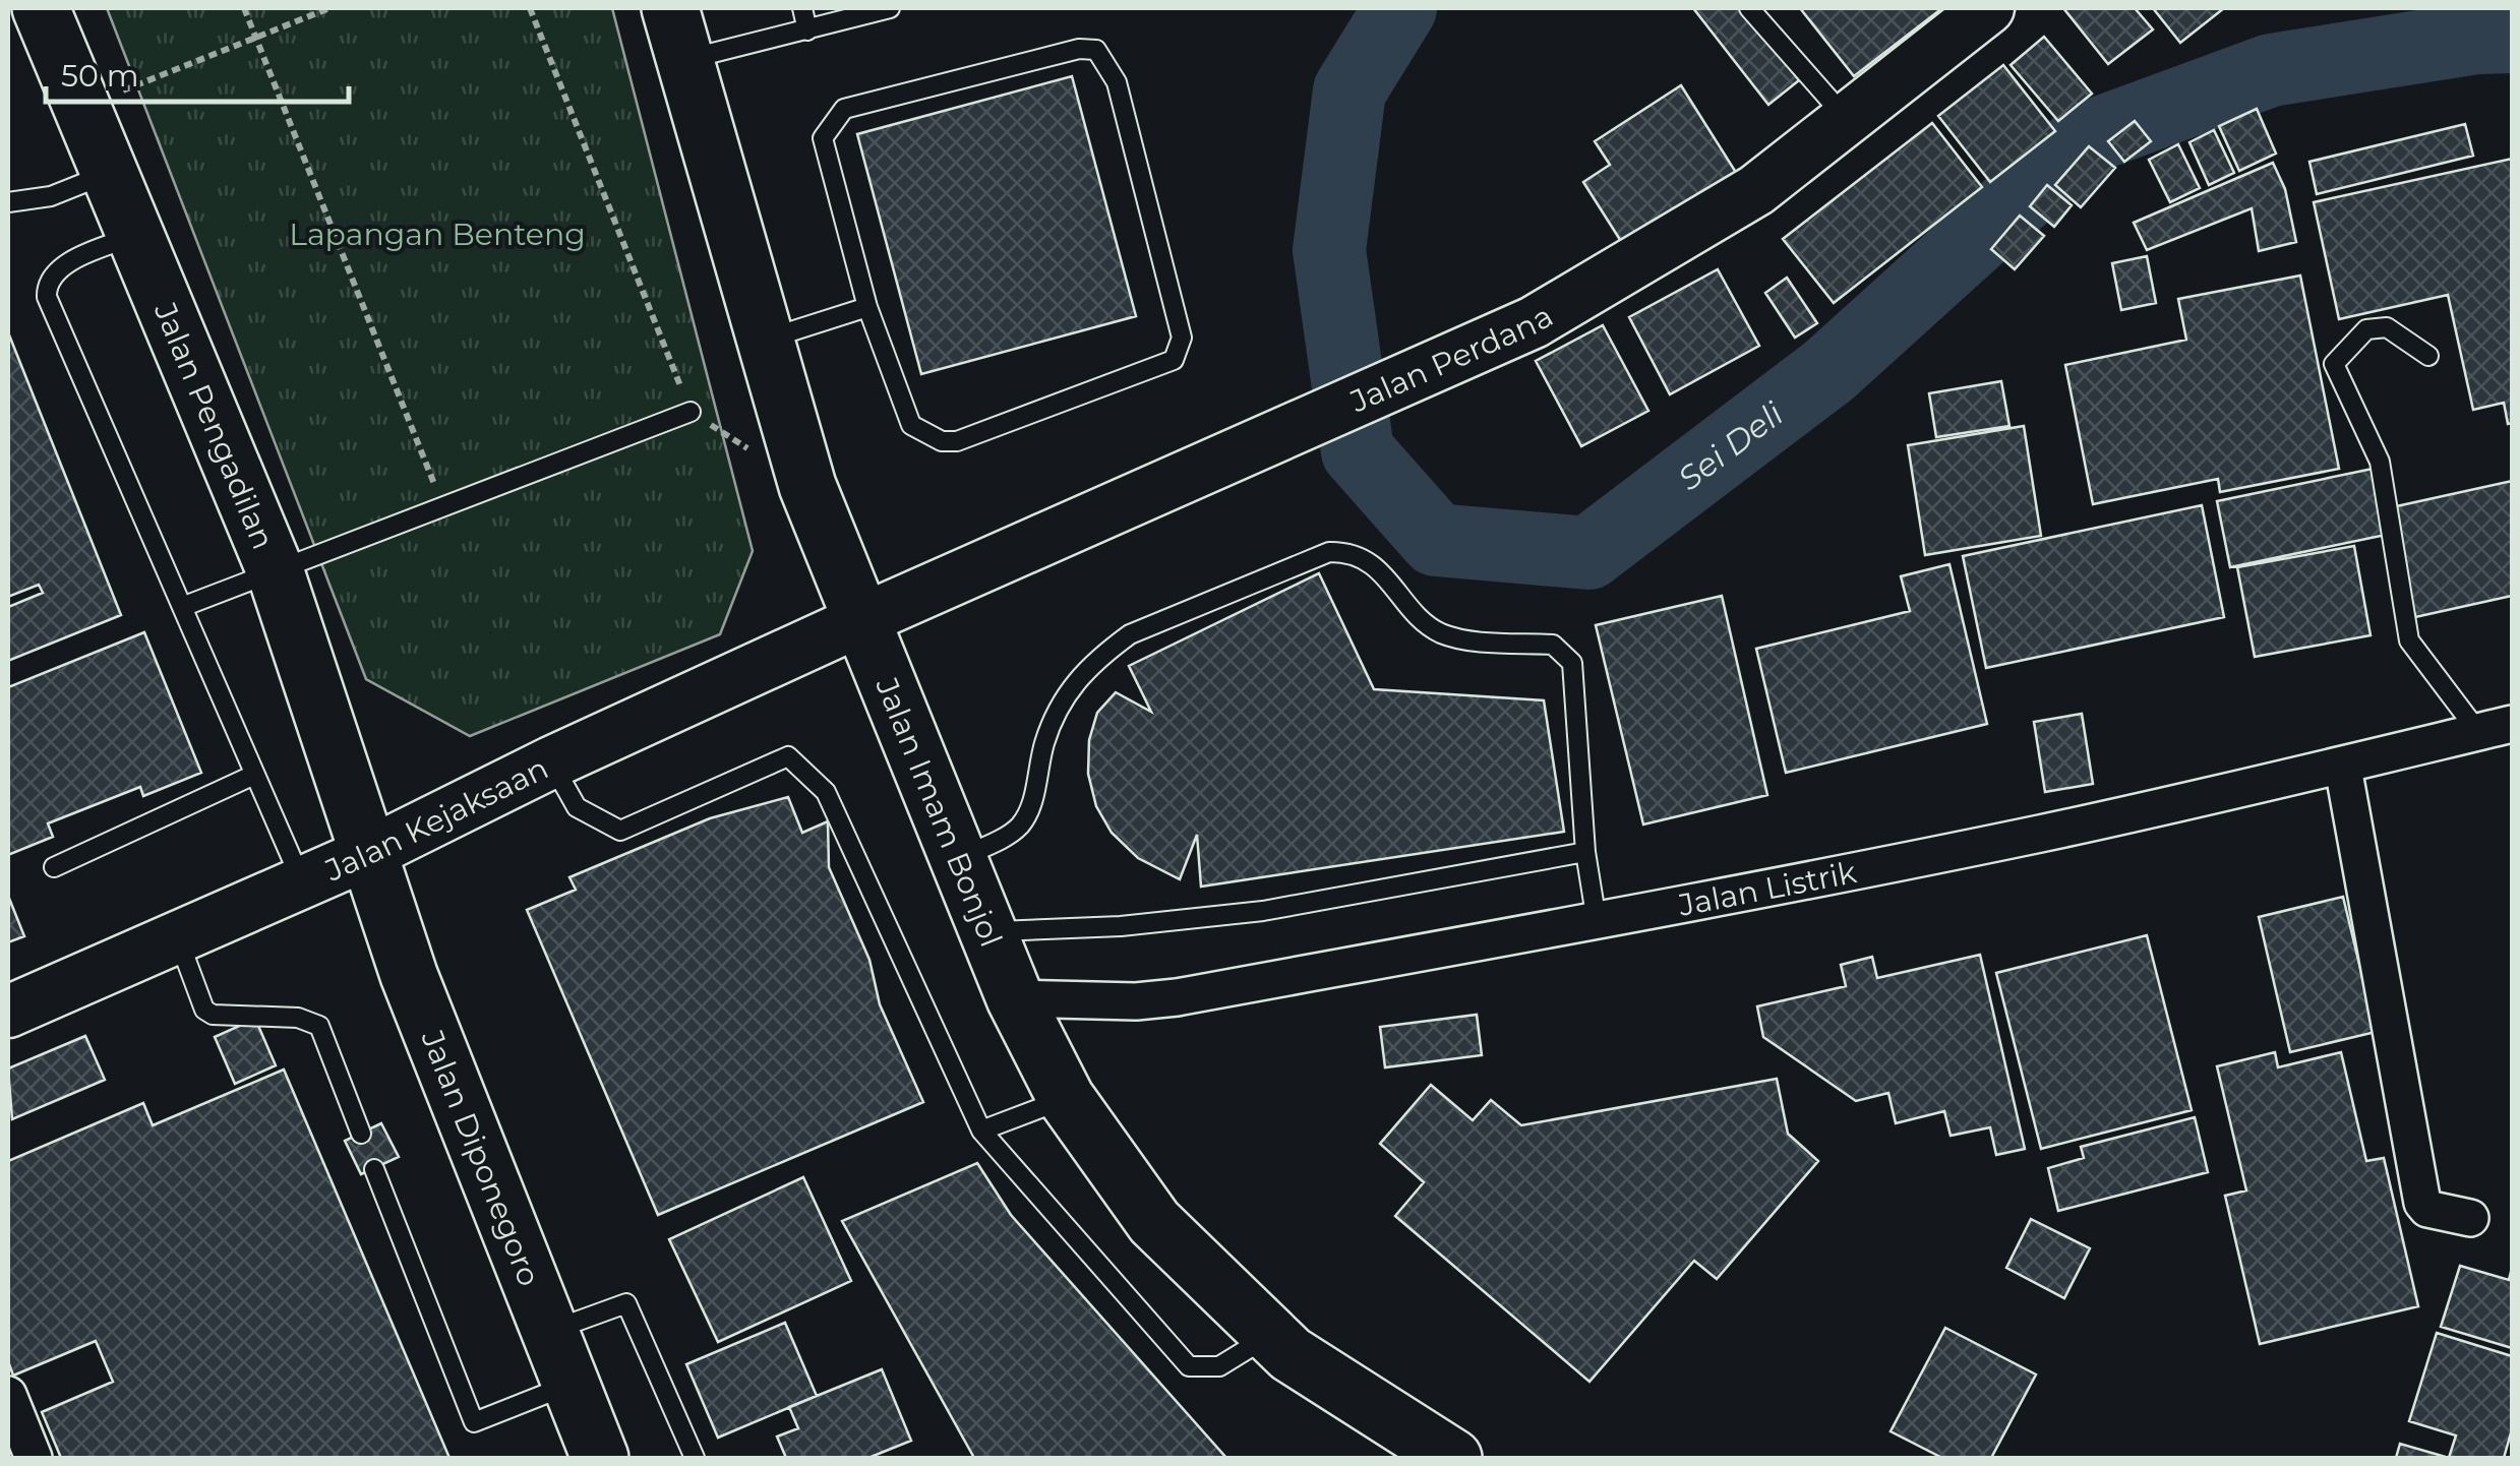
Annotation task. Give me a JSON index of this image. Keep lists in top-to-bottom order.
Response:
{
  "streets": {
    "main road": [
      "Jalan Perdana",
      "Jalan Pengadilan",
      "Jalan Imam Bonjol",
      "Jalan Kejaksaan",
      "Jalan Diponegoro"
    ],
    "street": ["Jalan Listrik"]
  },
  "crossings": [
    ["Jalan Perdana", "Jalan Imam Bonjol"],
    ["Jalan Perdana", "Jalan Kejaksaan"],
    ["Jalan Pengadilan", "Jalan Kejaksaan"],
    ["Jalan Pengadilan", "Jalan Diponegoro"],
    ["Jalan Imam Bonjol", "Jalan Kejaksaan"],
    ["Jalan Imam Bonjol", "Jalan Listrik"],
    ["Jalan Kejaksaan", "Jalan Diponegoro"]
  ],
  "water": ["Sei Deli"],
  "parks": ["Lapangan Benteng"],
  "scale_bar": "50 m"
}
